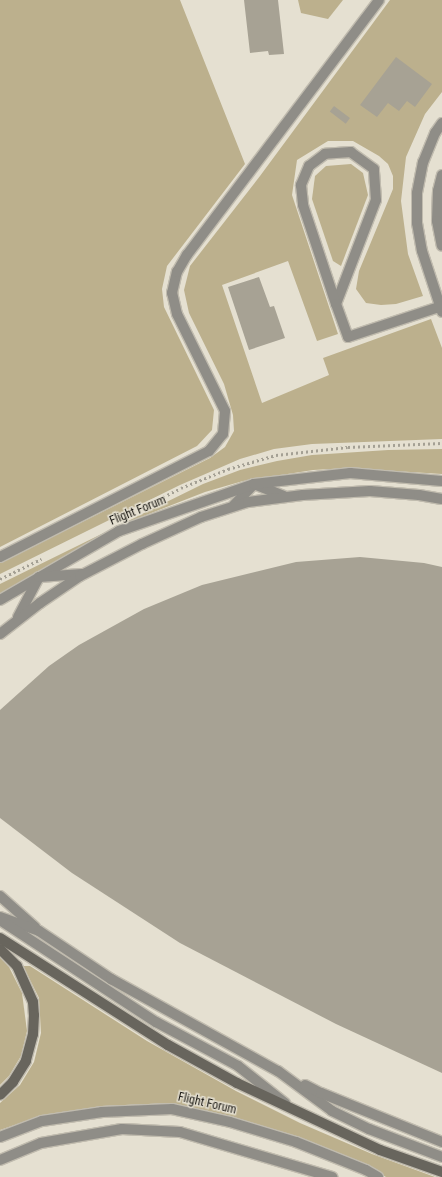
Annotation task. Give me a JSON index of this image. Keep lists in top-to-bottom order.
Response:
{
  "streets": {
    "street": ["Flight Forum"]
  }
}
